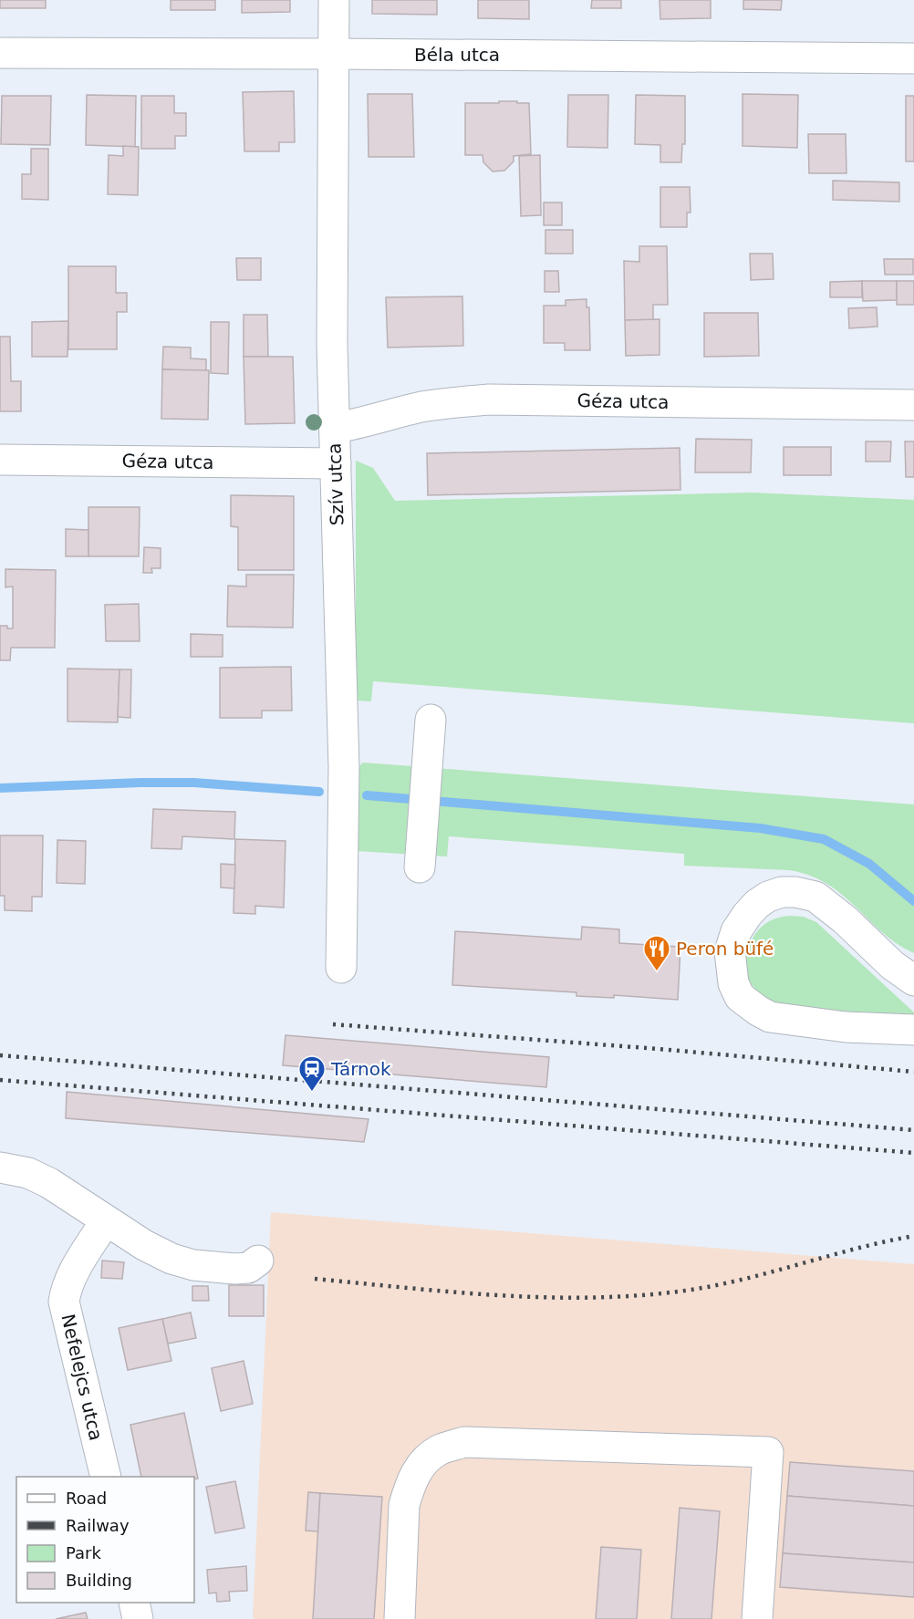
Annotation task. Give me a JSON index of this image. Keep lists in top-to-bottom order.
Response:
{
  "streets": {
    "street": [
      "Béla utca",
      "Géza utca",
      "Szív utca",
      "Nefelejcs utca"
    ]
  },
  "crossings": [
    ["Béla utca", "Szív utca"],
    ["Géza utca", "Szív utca"]
  ],
  "places": {
    "restaurant": ["Peron büfé"],
    "station": ["Tárnok"]
  },
  "legend": [
    "Road",
    "Railway",
    "Park",
    "Building"
  ]
}
